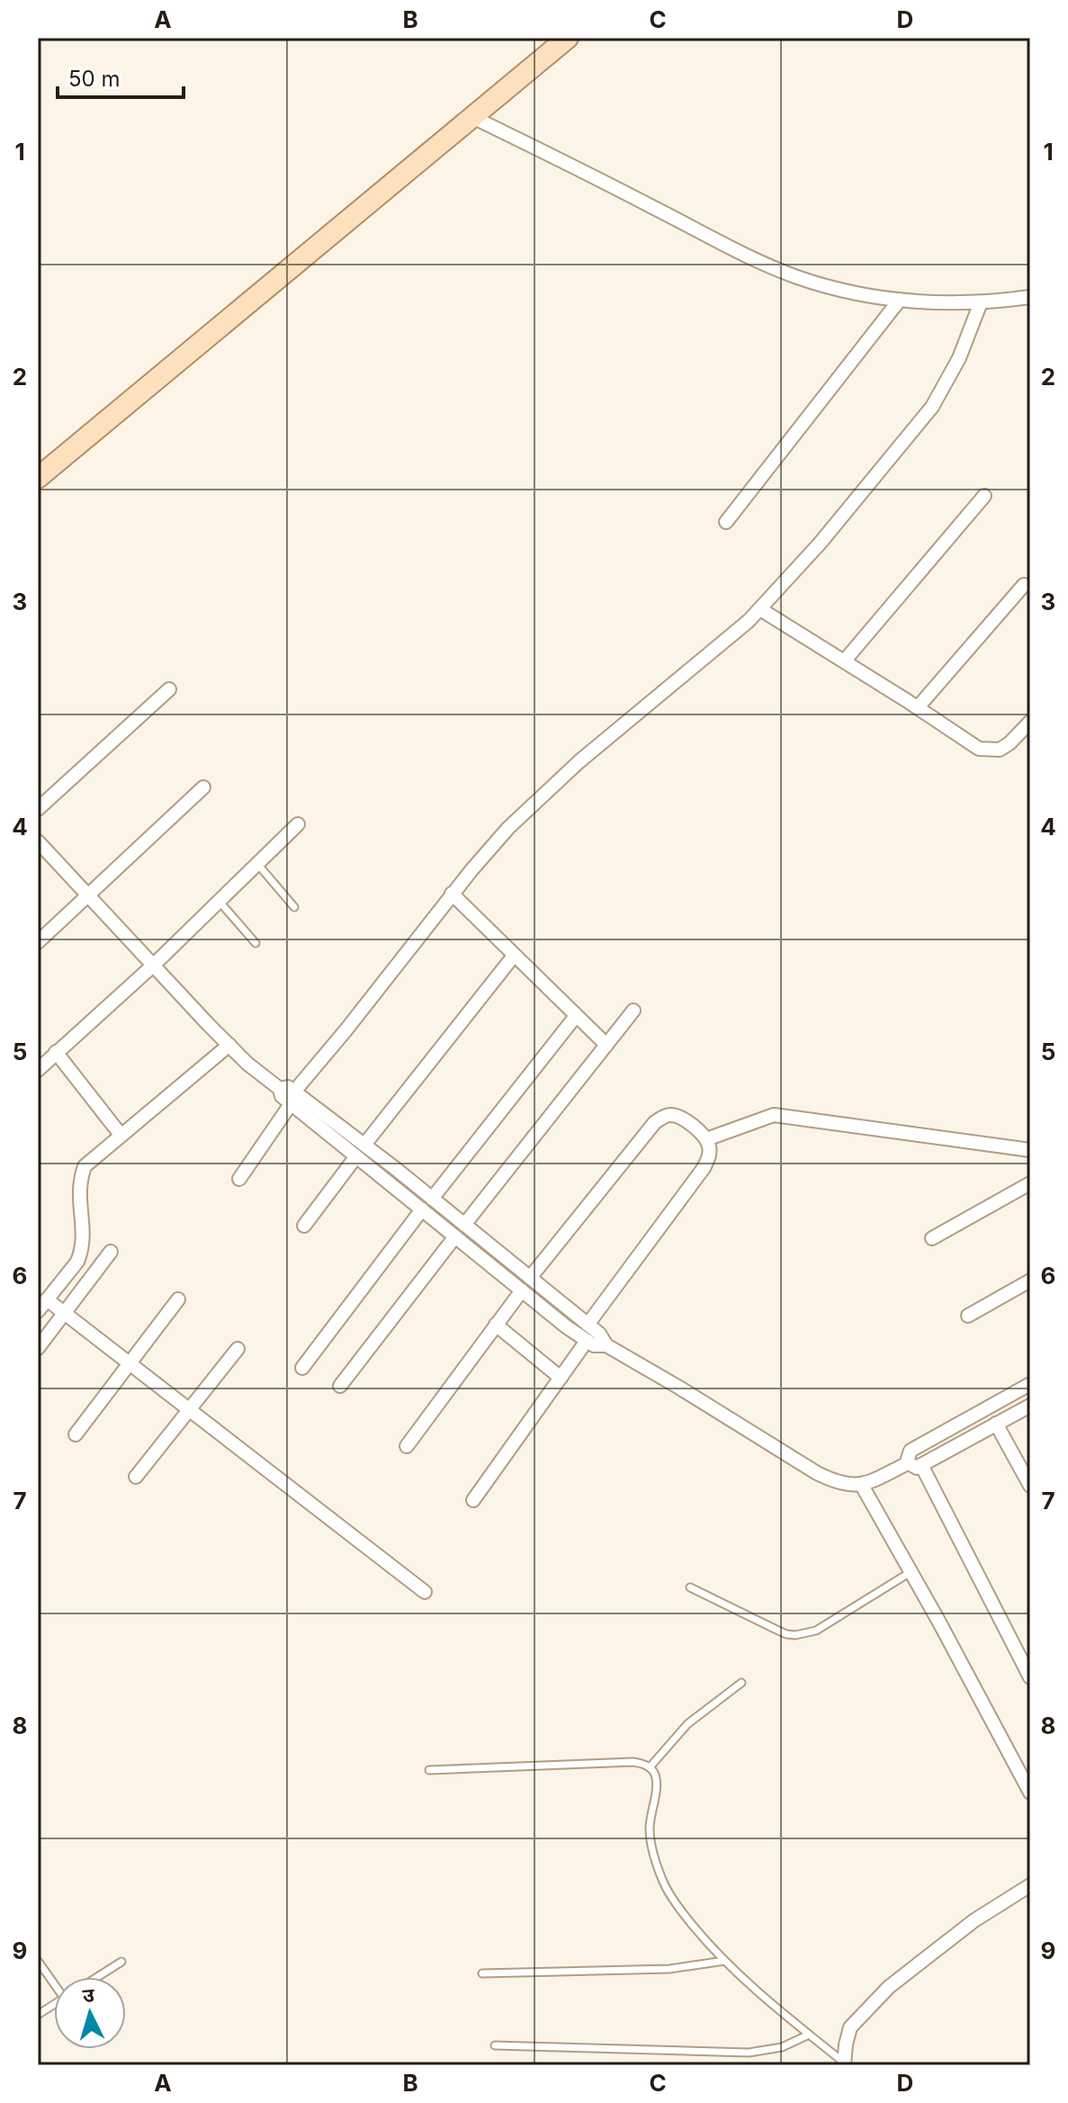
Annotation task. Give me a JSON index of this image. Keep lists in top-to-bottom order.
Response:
{
  "scale_bar": "50 m",
  "north": "top",
  "grid": {
    "columns": [
      "A",
      "B",
      "C",
      "D"
    ],
    "rows": [
      "1",
      "2",
      "3",
      "4",
      "5",
      "6",
      "7",
      "8",
      "9"
    ]
  }
}
